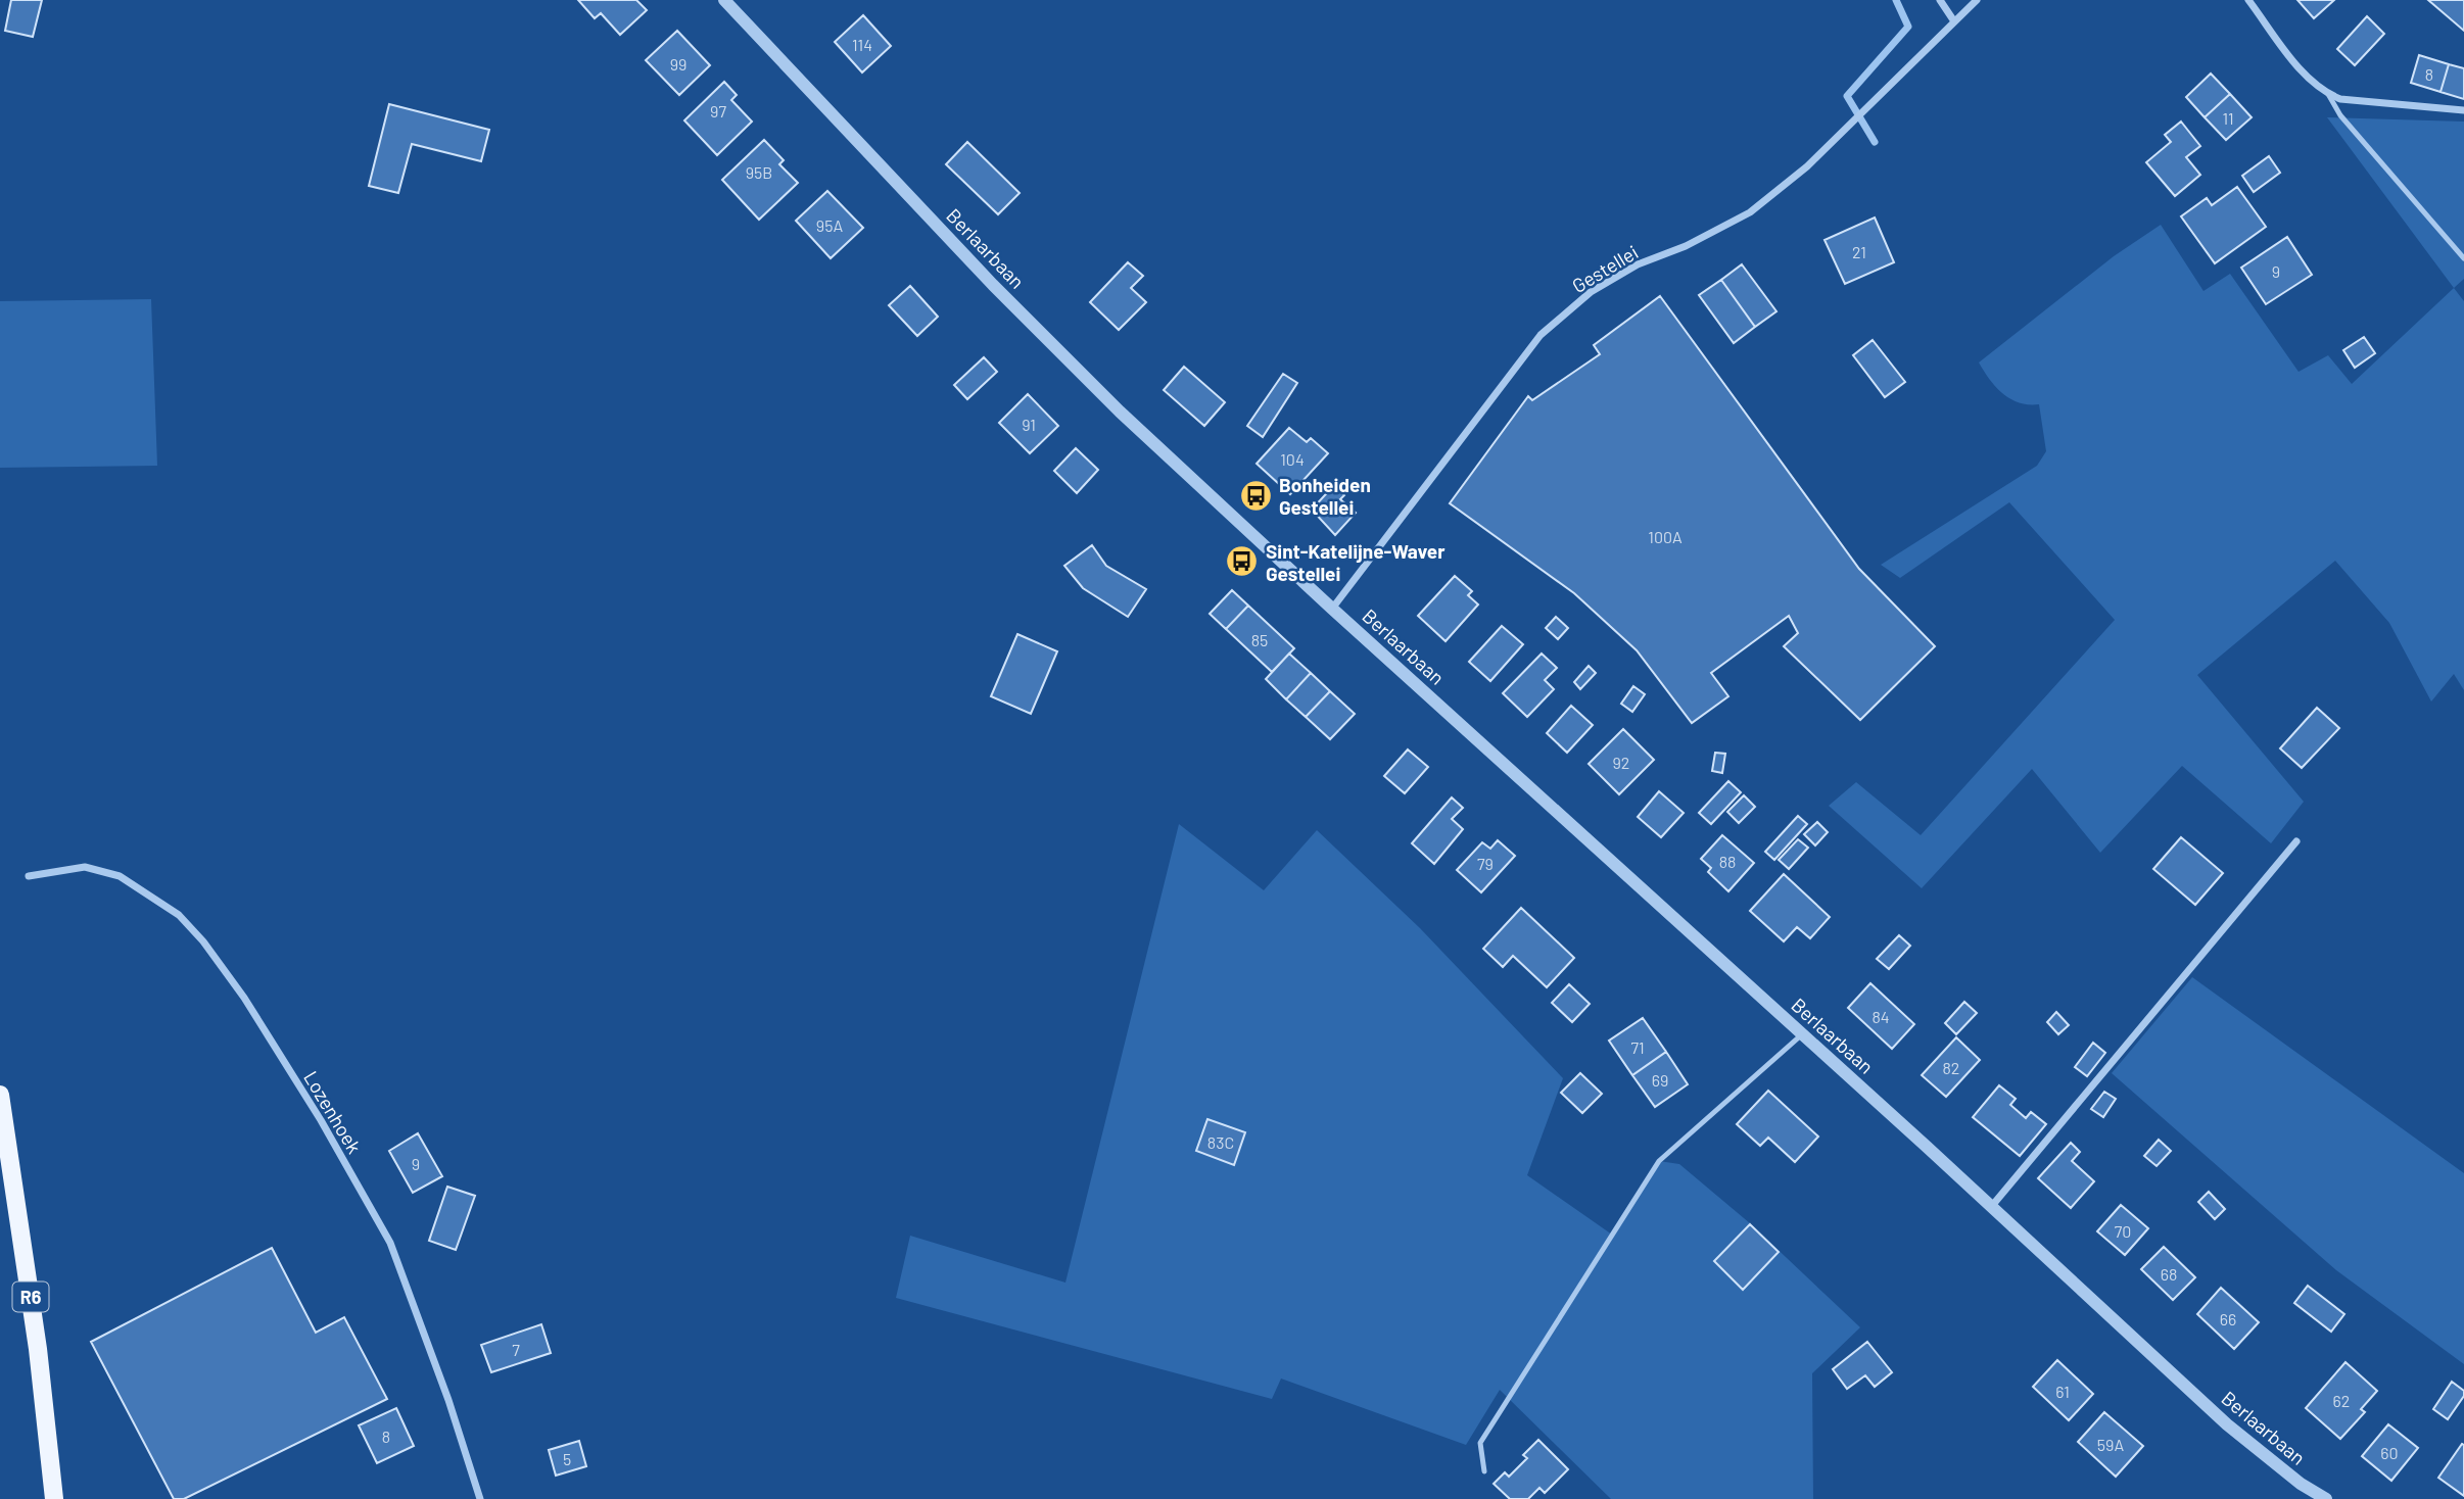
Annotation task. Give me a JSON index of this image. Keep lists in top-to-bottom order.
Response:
{
  "streets": {
    "main road": ["R6"],
    "street": ["Berlaarbaan", "Gestellei", "Lozenhoek"]
  },
  "crossings": [
    ["Berlaarbaan", "Gestellei"]
  ],
  "places": {
    "bus stop": ["Bonheiden Gestellei", "Sint-Katelijne-Waver Gestellei"]
  },
  "house_numbers": [
    "114",
    "99",
    "8",
    "97",
    "11",
    "95B",
    "95A",
    "21",
    "9",
    "91",
    "104",
    "100A",
    "85",
    "92",
    "88",
    "79",
    "84",
    "71",
    "82",
    "69",
    "83C",
    "9",
    "70",
    "68",
    "66",
    "7",
    "61",
    "62",
    "8",
    "59A",
    "60",
    "5"
  ]
}
